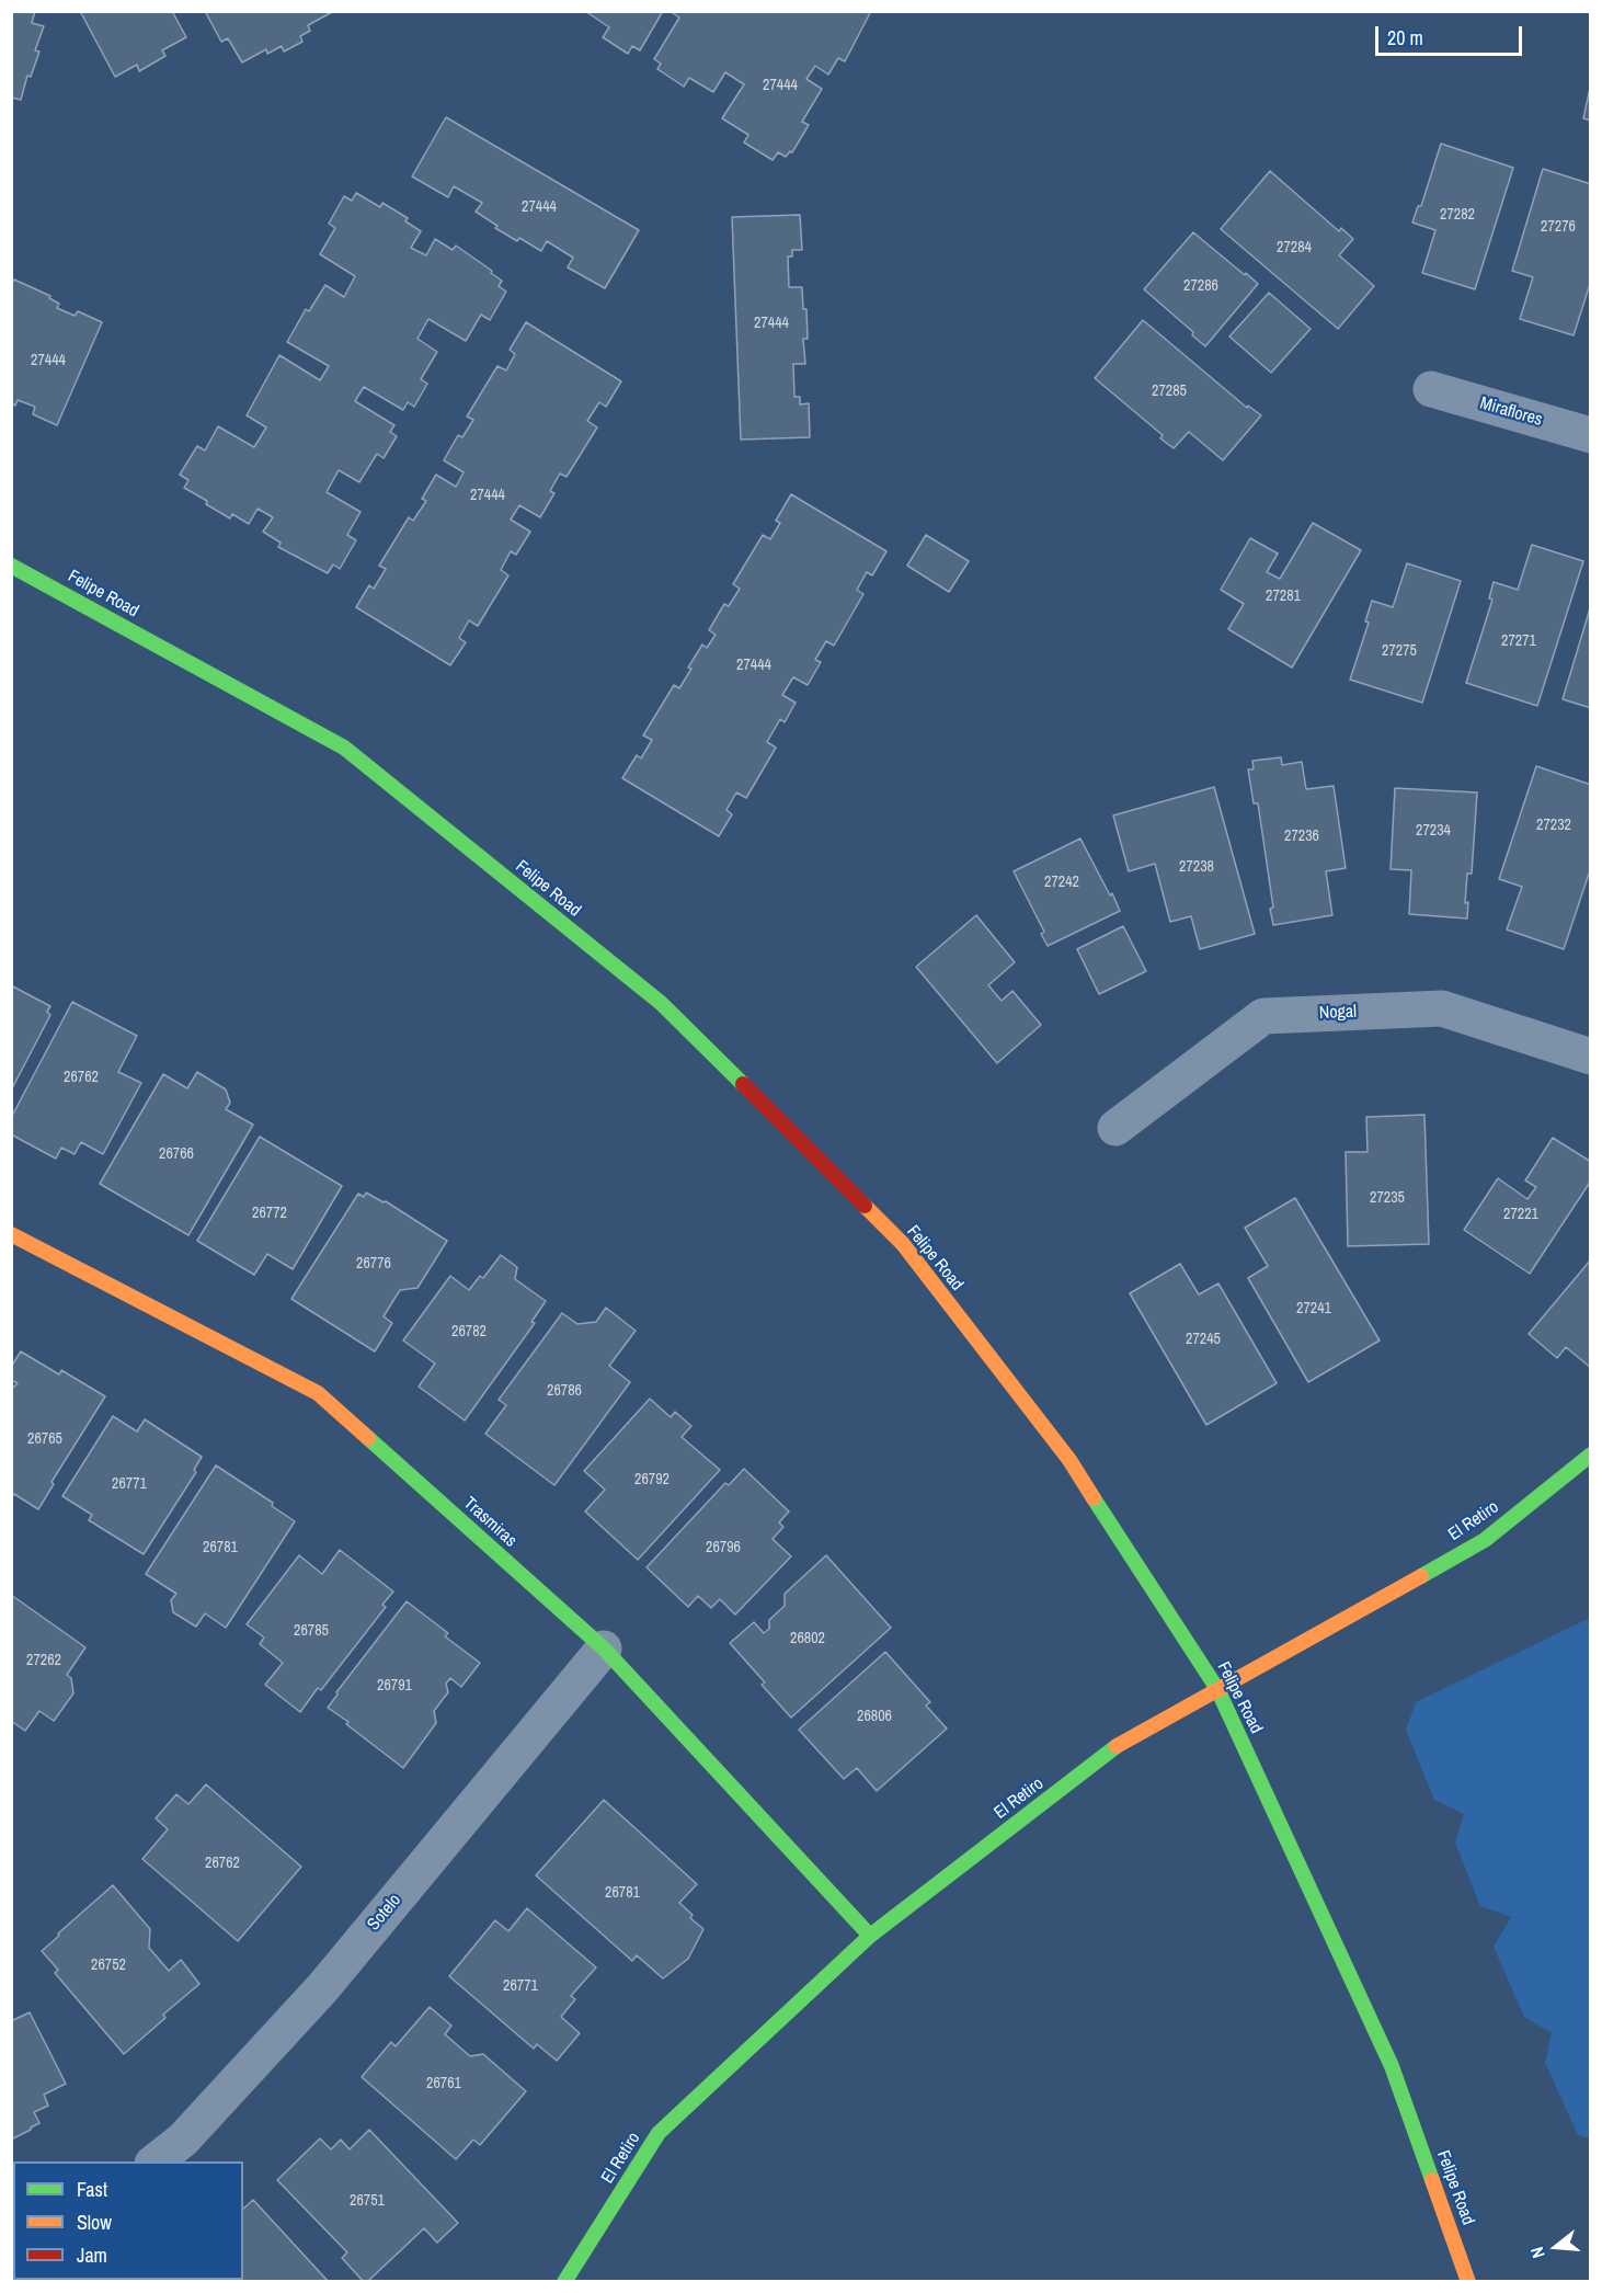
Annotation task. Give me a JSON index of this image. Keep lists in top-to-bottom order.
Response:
{
  "streets": {
    "street": [
      "Miraflores",
      "Felipe Road",
      "Nogal",
      "El Retiro",
      "Trasmiras",
      "Sotelo"
    ]
  },
  "crossings": [
    ["Felipe Road", "El Retiro"],
    ["El Retiro", "Trasmiras"],
    ["Trasmiras", "Sotelo"]
  ],
  "house_numbers": [
    "27444",
    "27444",
    "27282",
    "27276",
    "27284",
    "27286",
    "27444",
    "27444",
    "27285",
    "27444",
    "27281",
    "27271",
    "27275",
    "27444",
    "27232",
    "27234",
    "27236",
    "27238",
    "27242",
    "26762",
    "26766",
    "27235",
    "26772",
    "27221",
    "26776",
    "27241",
    "26782",
    "27245",
    "26786",
    "26765",
    "26792",
    "26771",
    "26781",
    "26796",
    "26785",
    "26802",
    "27262",
    "26791",
    "26806",
    "26762",
    "26781",
    "26752",
    "26771",
    "26761",
    "26751"
  ],
  "legend": ["Fast", "Slow", "Jam"],
  "scale_bar": "20 m",
  "north": "left"
}
